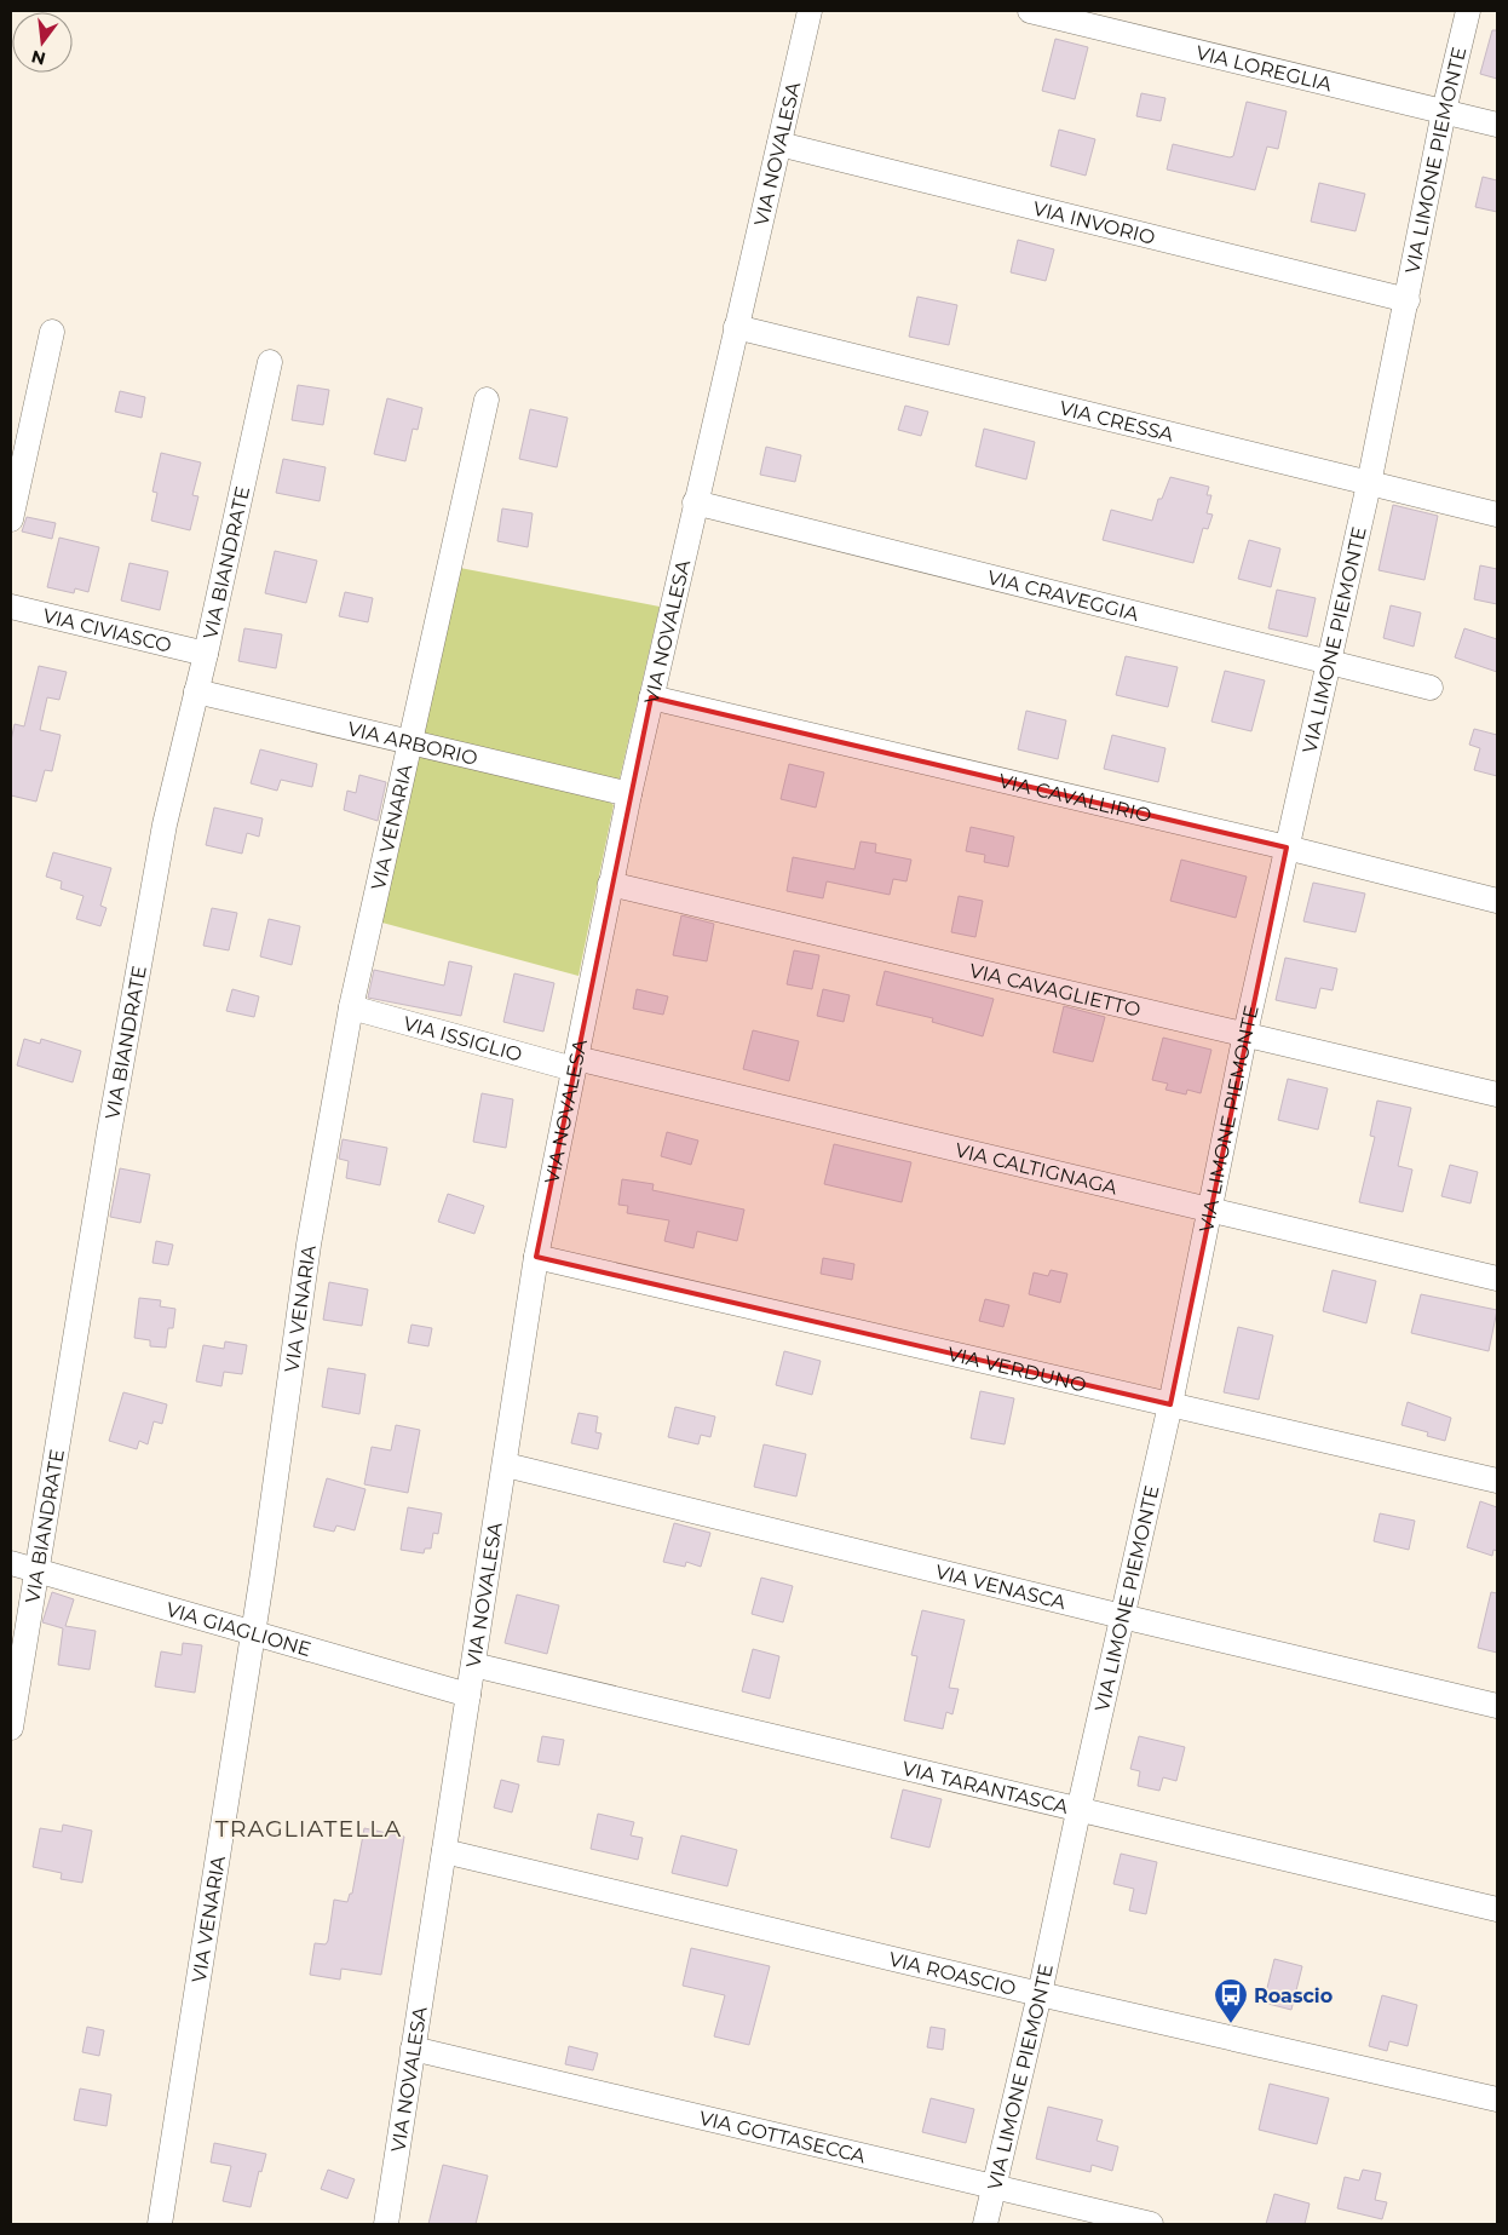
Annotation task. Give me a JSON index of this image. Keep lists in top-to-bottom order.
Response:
{
  "streets": {
    "street": [
      "VIA LOREGLIA",
      "VIA NOVALESA",
      "VIA LIMONE PIEMONTE",
      "VIA INVORIO",
      "VIA CRESSA",
      "VIA BIANDRATE",
      "VIA CRAVEGGIA",
      "VIA CIVIASCO",
      "VIA ARBORIO",
      "VIA CAVALLIRIO",
      "VIA VENARIA",
      "VIA CAVAGLIETTO",
      "VIA ISSIGLIO",
      "VIA CALTIGNAGA",
      "VIA VERDUNO",
      "VIA VENASCA",
      "VIA GIAGLIONE",
      "VIA TARANTASCA",
      "VIA ROASCIO",
      "VIA GOTTASECCA"
    ]
  },
  "crossings": [
    ["VIA LOREGLIA", "VIA LIMONE PIEMONTE"],
    ["VIA NOVALESA", "VIA INVORIO"],
    ["VIA NOVALESA", "VIA CRESSA"],
    ["VIA NOVALESA", "VIA CRAVEGGIA"],
    ["VIA NOVALESA", "VIA ARBORIO"],
    ["VIA NOVALESA", "VIA CAVALLIRIO"],
    ["VIA NOVALESA", "VIA CAVAGLIETTO"],
    ["VIA NOVALESA", "VIA ISSIGLIO"],
    ["VIA NOVALESA", "VIA CALTIGNAGA"],
    ["VIA NOVALESA", "VIA VERDUNO"],
    ["VIA NOVALESA", "VIA VENASCA"],
    ["VIA NOVALESA", "VIA GIAGLIONE"],
    ["VIA NOVALESA", "VIA TARANTASCA"],
    ["VIA NOVALESA", "VIA ROASCIO"],
    ["VIA NOVALESA", "VIA GOTTASECCA"],
    ["VIA LIMONE PIEMONTE", "VIA INVORIO"],
    ["VIA LIMONE PIEMONTE", "VIA CRESSA"],
    ["VIA LIMONE PIEMONTE", "VIA CRAVEGGIA"],
    ["VIA LIMONE PIEMONTE", "VIA CAVALLIRIO"],
    ["VIA LIMONE PIEMONTE", "VIA CAVAGLIETTO"],
    ["VIA LIMONE PIEMONTE", "VIA CALTIGNAGA"],
    ["VIA LIMONE PIEMONTE", "VIA VERDUNO"],
    ["VIA LIMONE PIEMONTE", "VIA VENASCA"],
    ["VIA LIMONE PIEMONTE", "VIA TARANTASCA"],
    ["VIA LIMONE PIEMONTE", "VIA ROASCIO"],
    ["VIA LIMONE PIEMONTE", "VIA GOTTASECCA"],
    ["VIA BIANDRATE", "VIA CIVIASCO"],
    ["VIA BIANDRATE", "VIA ARBORIO"],
    ["VIA BIANDRATE", "VIA GIAGLIONE"],
    ["VIA ARBORIO", "VIA VENARIA"],
    ["VIA VENARIA", "VIA ISSIGLIO"],
    ["VIA VENARIA", "VIA GIAGLIONE"],
    ["VIA ISSIGLIO", "VIA CALTIGNAGA"]
  ],
  "districts": ["TRAGLIATELLA"],
  "places": {
    "bus stop": ["Roascio"]
  },
  "north": "bottom"
}
